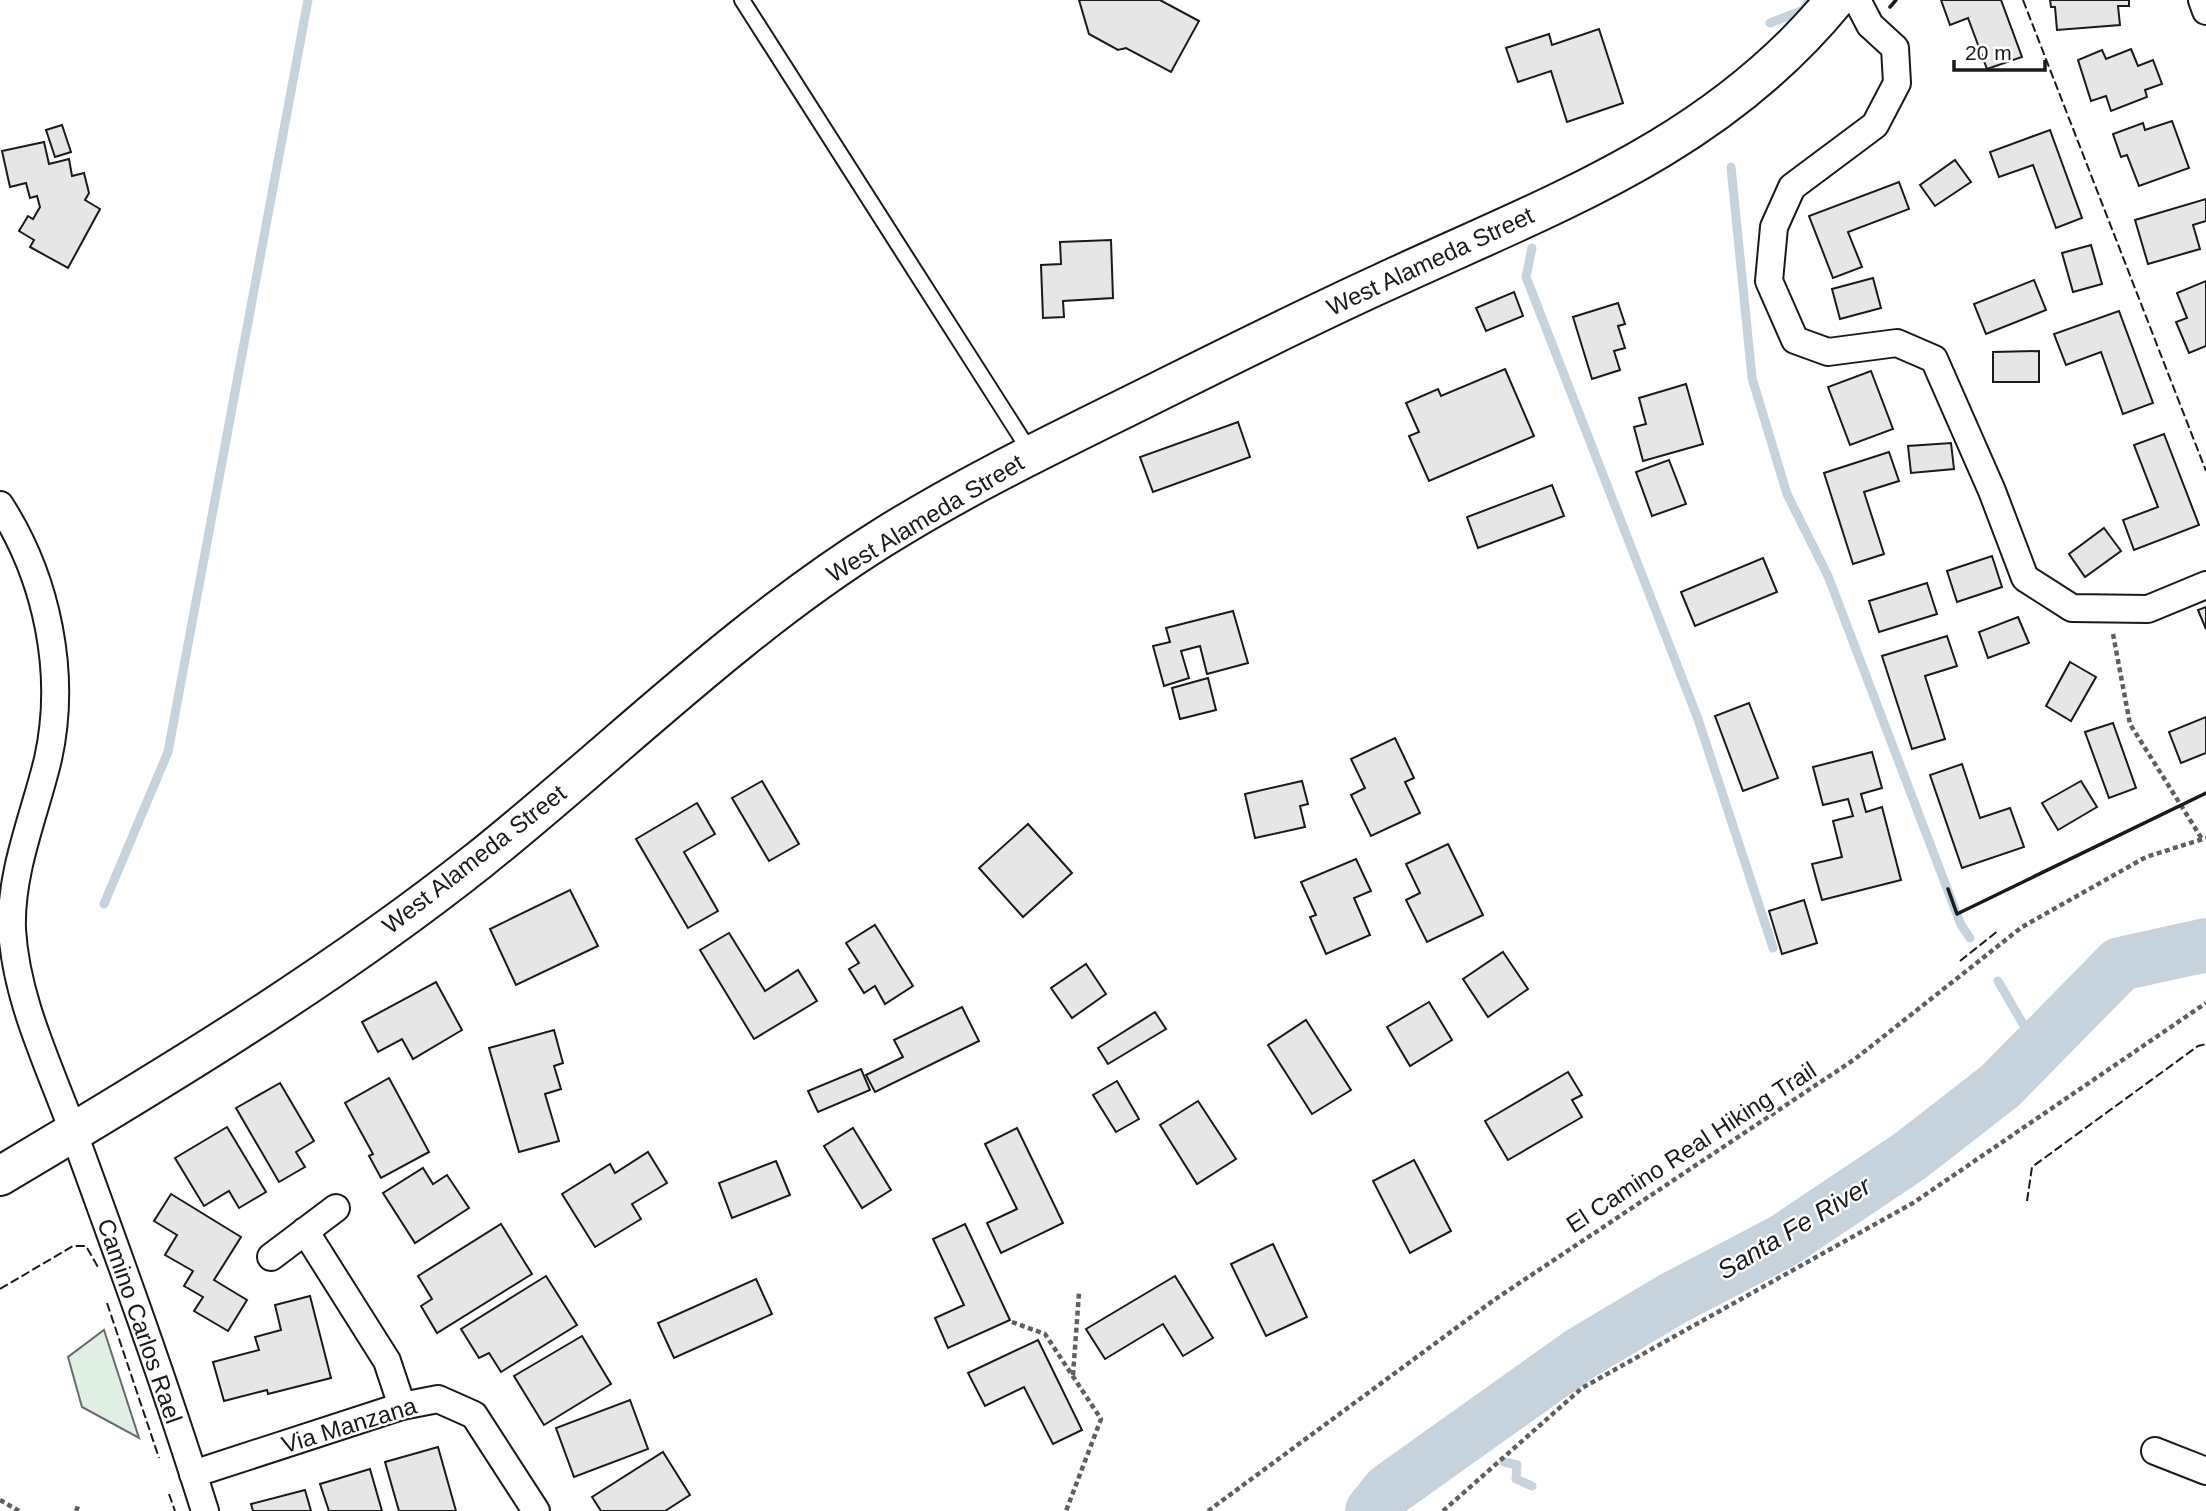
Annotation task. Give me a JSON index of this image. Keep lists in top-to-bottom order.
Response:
{
  "streets": {
    "street": ["West Alameda Street", "Camino Carlos Rael", "Via Manzana"],
    "path": ["El Camino Real Hiking Trail"]
  },
  "crossings": [
    ["West Alameda Street", "Camino Carlos Rael"],
    ["Camino Carlos Rael", "Via Manzana"]
  ],
  "water": ["Santa Fe River"],
  "scale_bar": "20 m"
}
